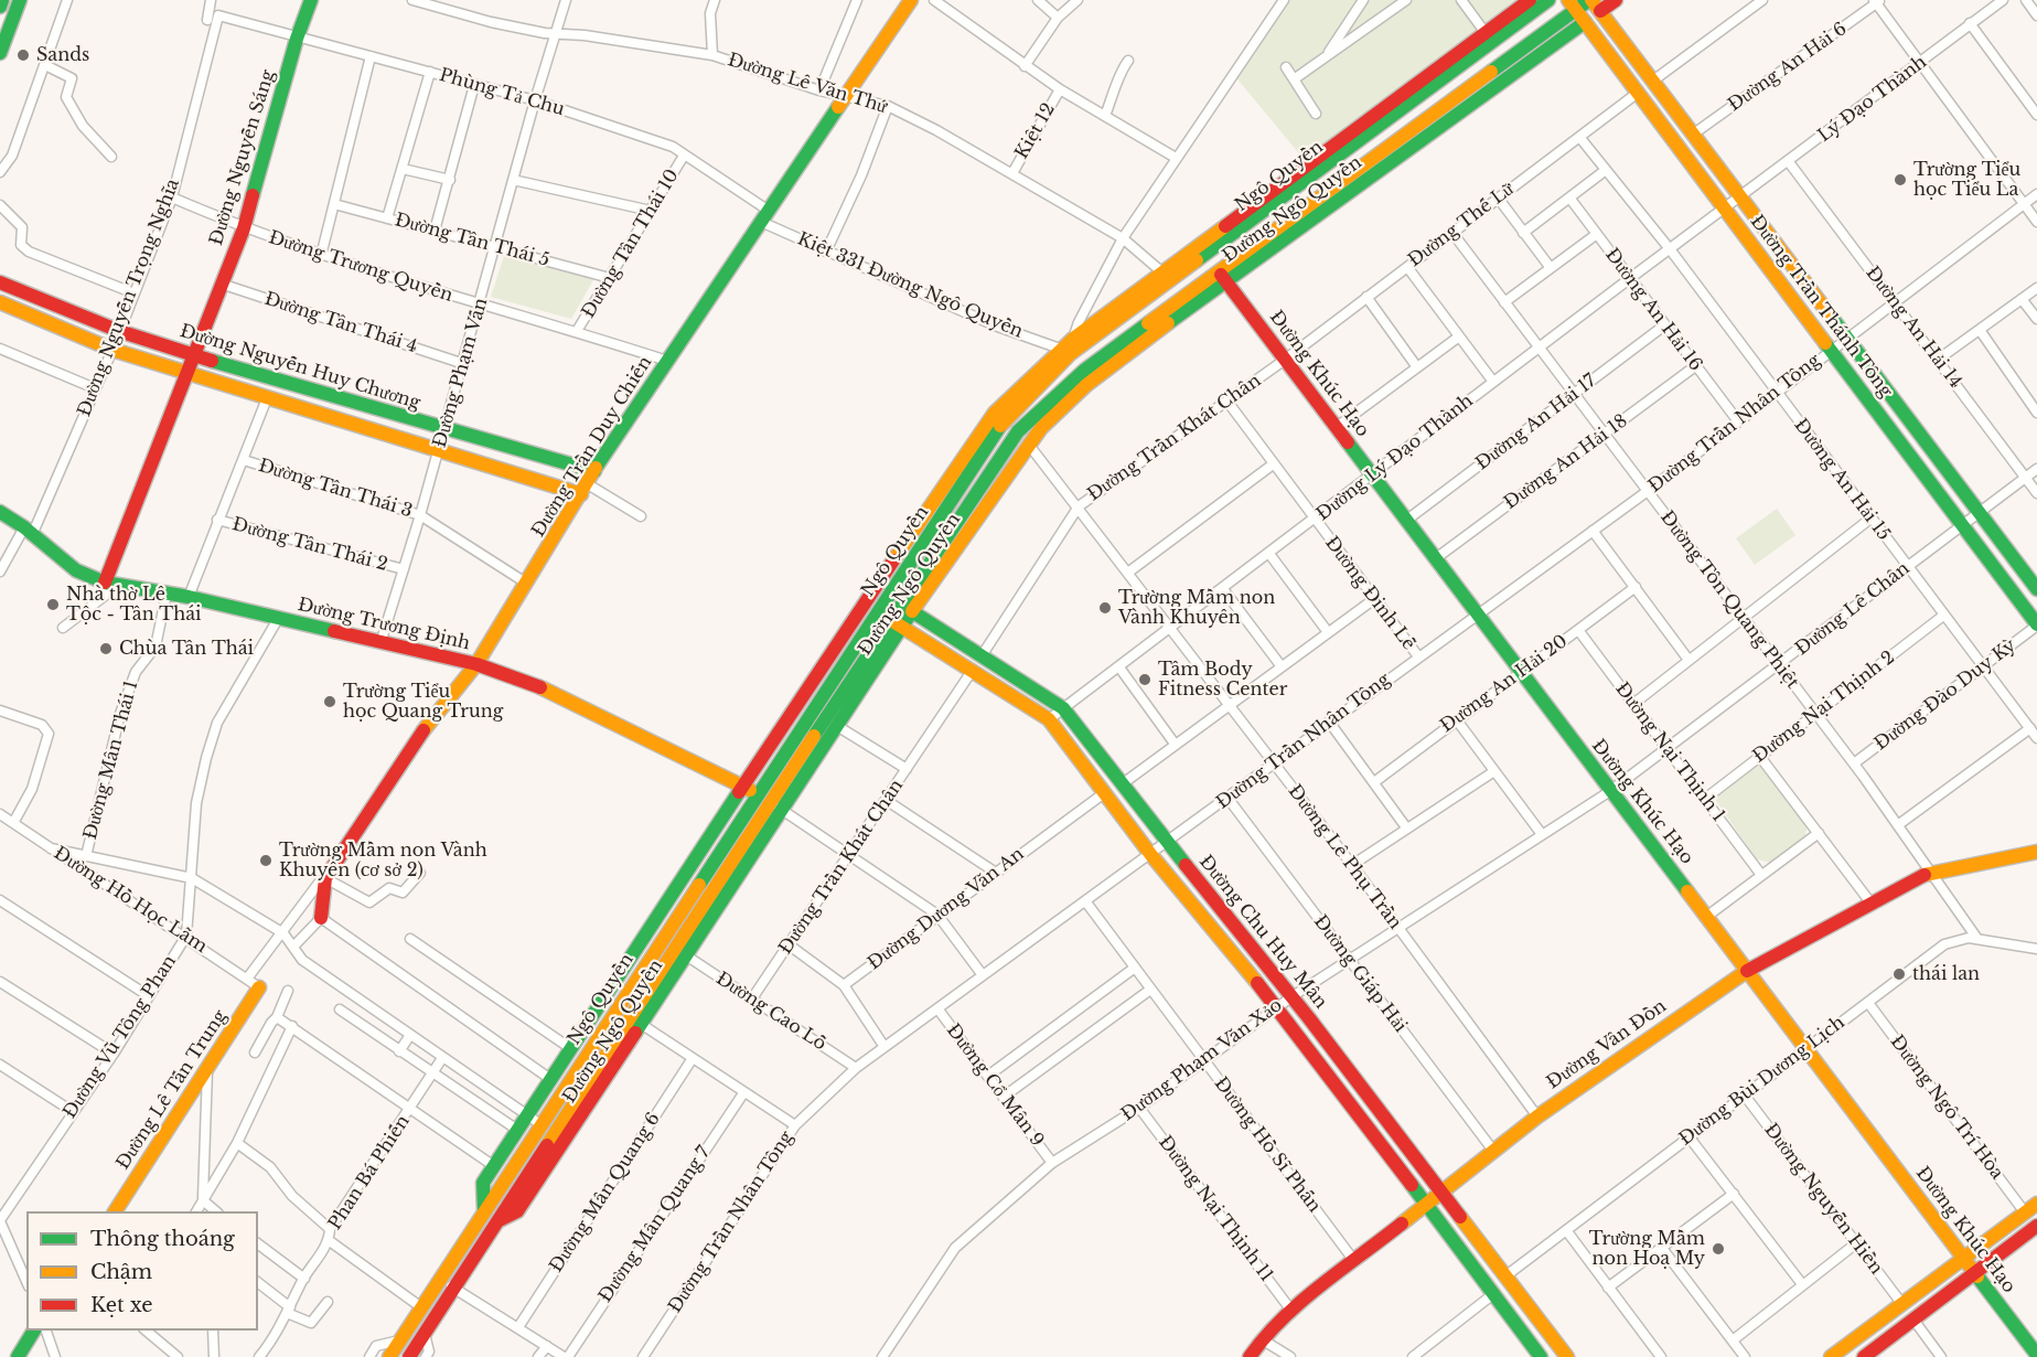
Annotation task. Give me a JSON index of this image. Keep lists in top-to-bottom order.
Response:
{
  "streets": {
    "main road": [
      "Đường Nguyễn Sáng",
      "Ngô Quyền",
      "Đường Ngô Quyền",
      "Đường Trần Thánh Tông",
      "Đường Nguyễn Huy Chương",
      "Đường Khúc Hạo",
      "Đường Trần Duy Chiến",
      "Đường Trương Định",
      "Đường Chu Huy Mân",
      "Đường Vân Đồn",
      "Đường Lê Tấn Trung"
    ],
    "street": [
      "Đường An Hải 6",
      "Đường Lê Văn Thứ",
      "Phùng Tả Chu",
      "Lý Đạo Thành",
      "Kiệt 12",
      "Đường Thế Lữ",
      "Đường Tân Thái 5",
      "Đường Tân Thái 10",
      "Đường Trương Quyền",
      "Kiệt 331 Đường Ngô Quyền",
      "Đường Nguyễn Trọng Nghĩa",
      "Đường An Hải 16",
      "Đường Tân Thái 4",
      "Đường An Hải 14",
      "Đường Phạm Vấn",
      "Đường An Hải 17",
      "Đường Trần Nhân Tông",
      "Đường Trần Khát Chân",
      "Đường Lý Đạo Thành",
      "Đường An Hải 18",
      "Đường An Hải 15",
      "Đường Tân Thái 3",
      "Đường Tân Thái 2",
      "Đường Đinh Lễ",
      "Đường Tôn Quang Phiệt",
      "Đường Lê Chân",
      "Đường An Hải 20",
      "Đường Đào Duy Kỳ",
      "Đường Nại Thịnh 2",
      "Đường Nại Thịnh 1",
      "Đường Mân Thái 1",
      "Đường Lê Phụ Trần",
      "Đường Hồ Học Lãm",
      "Đường Dương Văn An",
      "Đường Giáp Hải",
      "Đường Cao Lỗ",
      "Đường Vũ Tông Phan",
      "Đường Phạm Văn Xảo",
      "Đường Bùi Dương Lịch",
      "Đường Cổ Mân 9",
      "Đường Ngô Trí Hòa",
      "Đường Hồ Sĩ Phấn",
      "Phan Bá Phiến",
      "Đường Mân Quang 6",
      "Đường Nguyễn Hiền",
      "Đường Nại Thịnh 11",
      "Đường Mân Quang 7"
    ]
  },
  "crossings": [
    ["Đường An Hải 6", "Đường Trần Thánh Tông"],
    ["Đường Lê Văn Thứ", "Kiệt 12"],
    ["Đường Lê Văn Thứ", "Đường Ngô Quyền"],
    ["Đường Lê Văn Thứ", "Đường Phạm Vấn"],
    ["Đường Lê Văn Thứ", "Đường Trần Duy Chiến"],
    ["Phùng Tả Chu", "Đường Nguyễn Sáng"],
    ["Phùng Tả Chu", "Đường Tân Thái 10"],
    ["Phùng Tả Chu", "Kiệt 331 Đường Ngô Quyền"],
    ["Phùng Tả Chu", "Đường Nguyễn Trọng Nghĩa"],
    ["Phùng Tả Chu", "Đường Phạm Vấn"],
    ["Phùng Tả Chu", "Đường Trần Duy Chiến"],
    ["Lý Đạo Thành", "Đường Trần Thánh Tông"],
    ["Lý Đạo Thành", "Đường An Hải 14"],
    ["Lý Đạo Thành", "Đường Lý Đạo Thành"],
    ["Đường Nguyễn Sáng", "Đường Trương Quyền"],
    ["Đường Nguyễn Sáng", "Đường Tân Thái 4"],
    ["Đường Nguyễn Sáng", "Đường Nguyễn Huy Chương"],
    ["Đường Nguyễn Sáng", "Đường Trương Định"],
    ["Ngô Quyền", "Đường Ngô Quyền"],
    ["Ngô Quyền", "Kiệt 331 Đường Ngô Quyền"],
    ["Ngô Quyền", "Đường Trần Thánh Tông"],
    ["Ngô Quyền", "Đường Khúc Hạo"],
    ["Ngô Quyền", "Đường Trương Định"],
    ["Ngô Quyền", "Đường Chu Huy Mân"],
    ["Đường Ngô Quyền", "Kiệt 331 Đường Ngô Quyền"],
    ["Đường Ngô Quyền", "Đường Trần Thánh Tông"],
    ["Đường Ngô Quyền", "Đường Khúc Hạo"],
    ["Đường Ngô Quyền", "Đường Trần Duy Chiến"],
    ["Đường Ngô Quyền", "Đường Trương Định"],
    ["Đường Ngô Quyền", "Đường Lê Phụ Trần"],
    ["Đường Ngô Quyền", "Đường Chu Huy Mân"],
    ["Đường Ngô Quyền", "Đường Cao Lỗ"],
    ["Đường Thế Lữ", "Đường Trần Thánh Tông"],
    ["Đường Thế Lữ", "Đường Khúc Hạo"],
    ["Đường Thế Lữ", "Đường Trần Khát Chân"],
    ["Đường Thế Lữ", "Đường An Hải 15"],
    ["Đường Thế Lữ", "Đường Tôn Quang Phiệt"],
    ["Đường Tân Thái 5", "Đường Tân Thái 10"],
    ["Đường Tân Thái 5", "Đường Phạm Vấn"],
    ["Đường Tân Thái 10", "Đường Trương Quyền"],
    ["Đường Trương Quyền", "Đường Nguyễn Trọng Nghĩa"],
    ["Đường Trương Quyền", "Đường Phạm Vấn"],
    ["Đường Trương Quyền", "Đường Trần Duy Chiến"],
    ["Kiệt 331 Đường Ngô Quyền", "Đường Trần Duy Chiến"],
    ["Đường Nguyễn Trọng Nghĩa", "Đường Nguyễn Huy Chương"],
    ["Đường Nguyễn Trọng Nghĩa", "Đường Trương Định"],
    ["Đường Trần Thánh Tông", "Đường Trần Nhân Tông"],
    ["Đường Trần Thánh Tông", "Đường Lý Đạo Thành"],
    ["Đường Trần Thánh Tông", "Đường Lê Chân"],
    ["Đường Trần Thánh Tông", "Đường Đào Duy Kỳ"],
    ["Đường An Hải 16", "Đường An Hải 17"],
    ["Đường An Hải 16", "Đường Trần Nhân Tông"],
    ["Đường An Hải 16", "Đường Lý Đạo Thành"],
    ["Đường An Hải 16", "Đường An Hải 18"],
    ["Đường Tân Thái 4", "Đường Phạm Vấn"],
    ["Đường An Hải 14", "Đường Trần Nhân Tông"],
    ["Đường An Hải 14", "Đường Lê Chân"],
    ["Đường Nguyễn Huy Chương", "Đường Phạm Vấn"],
    ["Đường Nguyễn Huy Chương", "Đường Trần Duy Chiến"],
    ["Đường Phạm Vấn", "Đường Tân Thái 3"],
    ["Đường Phạm Vấn", "Đường Tân Thái 2"],
    ["Đường Phạm Vấn", "Đường Trương Định"],
    ["Đường Khúc Hạo", "Đường An Hải 17"],
    ["Đường Khúc Hạo", "Đường Trần Nhân Tông"],
    ["Đường Khúc Hạo", "Đường Trần Khát Chân"],
    ["Đường Khúc Hạo", "Đường Lý Đạo Thành"],
    ["Đường Khúc Hạo", "Đường An Hải 18"],
    ["Đường Khúc Hạo", "Đường An Hải 20"],
    ["Đường Khúc Hạo", "Đường Vân Đồn"],
    ["Đường Khúc Hạo", "Đường Phạm Văn Xảo"],
    ["Đường Khúc Hạo", "Đường Bùi Dương Lịch"],
    ["Đường An Hải 17", "Đường Tôn Quang Phiệt"],
    ["Đường Trần Nhân Tông", "Đường An Hải 15"],
    ["Đường Trần Nhân Tông", "Đường Đinh Lễ"],
    ["Đường Trần Nhân Tông", "Đường Tôn Quang Phiệt"],
    ["Đường Trần Nhân Tông", "Đường Lê Phụ Trần"],
    ["Đường Trần Nhân Tông", "Đường Chu Huy Mân"],
    ["Đường Trần Nhân Tông", "Đường Giáp Hải"],
    ["Đường Trần Nhân Tông", "Đường Cao Lỗ"],
    ["Đường Trần Nhân Tông", "Đường Cổ Mân 9"],
    ["Đường Trần Nhân Tông", "Đường Hồ Sĩ Phấn"],
    ["Đường Trần Khát Chân", "Đường Đinh Lễ"],
    ["Đường Trần Khát Chân", "Đường Lê Phụ Trần"],
    ["Đường Trần Khát Chân", "Đường Chu Huy Mân"],
    ["Đường Trần Khát Chân", "Đường Cao Lỗ"],
    ["Đường Trần Duy Chiến", "Đường Tân Thái 3"],
    ["Đường Trần Duy Chiến", "Đường Trương Định"],
    ["Đường Lý Đạo Thành", "Đường An Hải 15"],
    ["Đường Lý Đạo Thành", "Đường Đinh Lễ"],
    ["Đường Lý Đạo Thành", "Đường Tôn Quang Phiệt"],
    ["Đường Lý Đạo Thành", "Đường Lê Phụ Trần"],
    ["Đường Lý Đạo Thành", "Đường Chu Huy Mân"],
    ["Đường An Hải 18", "Đường Tôn Quang Phiệt"],
    ["Đường An Hải 15", "Đường Lê Chân"],
    ["Đường An Hải 15", "Đường Đào Duy Kỳ"],
    ["Đường An Hải 15", "Đường Nại Thịnh 2"],
    ["Đường Tôn Quang Phiệt", "Đường Lê Chân"],
    ["Đường Tôn Quang Phiệt", "Đường Đào Duy Kỳ"],
    ["Đường Tôn Quang Phiệt", "Đường Nại Thịnh 2"],
    ["Đường Tôn Quang Phiệt", "Đường Vân Đồn"],
    ["Đường Tôn Quang Phiệt", "Đường Bùi Dương Lịch"],
    ["Đường Lê Chân", "Đường Nại Thịnh 1"],
    ["Đường Lê Chân", "Đường Phạm Văn Xảo"],
    ["Đường Trương Định", "Đường Mân Thái 1"],
    ["Đường Trương Định", "Đường Vũ Tông Phan"],
    ["Đường An Hải 20", "Đường Nại Thịnh 1"],
    ["Đường Nại Thịnh 2", "Đường Nại Thịnh 1"],
    ["Đường Nại Thịnh 1", "Đường Phạm Văn Xảo"],
    ["Đường Lê Phụ Trần", "Đường Vân Đồn"],
    ["Đường Lê Phụ Trần", "Đường Phạm Văn Xảo"],
    ["Đường Hồ Học Lãm", "Đường Vũ Tông Phan"],
    ["Đường Hồ Học Lãm", "Đường Lê Tấn Trung"],
    ["Đường Dương Văn An", "Đường Chu Huy Mân"],
    ["Đường Chu Huy Mân", "Đường Vân Đồn"],
    ["Đường Chu Huy Mân", "Đường Phạm Văn Xảo"],
    ["Đường Chu Huy Mân", "Đường Bùi Dương Lịch"],
    ["Đường Giáp Hải", "Đường Vân Đồn"],
    ["Đường Giáp Hải", "Đường Phạm Văn Xảo"],
    ["Đường Vân Đồn", "Đường Hồ Sĩ Phấn"],
    ["Đường Vân Đồn", "Đường Nại Thịnh 11"],
    ["Đường Phạm Văn Xảo", "Đường Cổ Mân 9"],
    ["Đường Phạm Văn Xảo", "Đường Hồ Sĩ Phấn"],
    ["Đường Phạm Văn Xảo", "Đường Nại Thịnh 11"],
    ["Đường Bùi Dương Lịch", "Đường Ngô Trí Hòa"],
    ["Đường Bùi Dương Lịch", "Đường Nguyễn Hiền"]
  ],
  "places": [
    "Sands",
    "Trường Tiểu học Tiểu La",
    "Nhà thờ Lê Tộc - Tân Thái",
    "Trường Mầm non Vành Khuyên",
    "Chùa Tân Thái",
    "Tâm Body Fitness Center",
    "Trường Tiểu học Quang Trung",
    "Trường Mầm non Vành Khuyên (cơ sở 2)",
    "thái lan",
    "Trường Mầm non Hoạ My"
  ],
  "legend": ["Thông thoáng", "Chậm", "Kẹt xe"]
}
